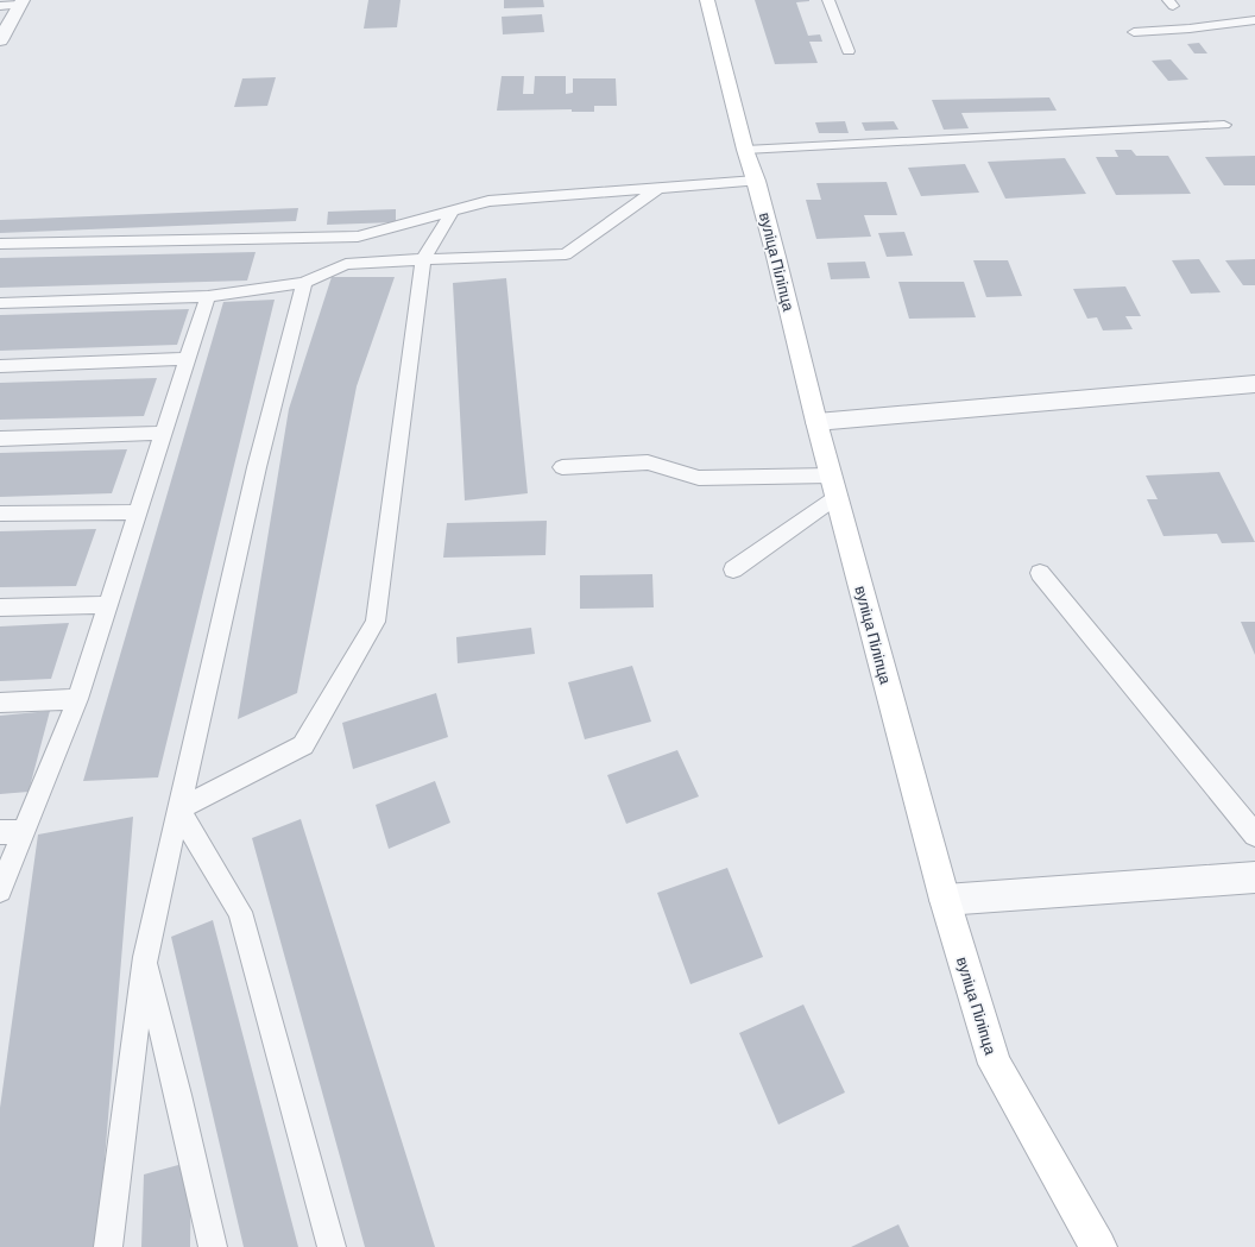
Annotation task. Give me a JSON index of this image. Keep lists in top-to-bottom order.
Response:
{
  "streets": {
    "street": ["вуліца Піліпца"]
  }
}
